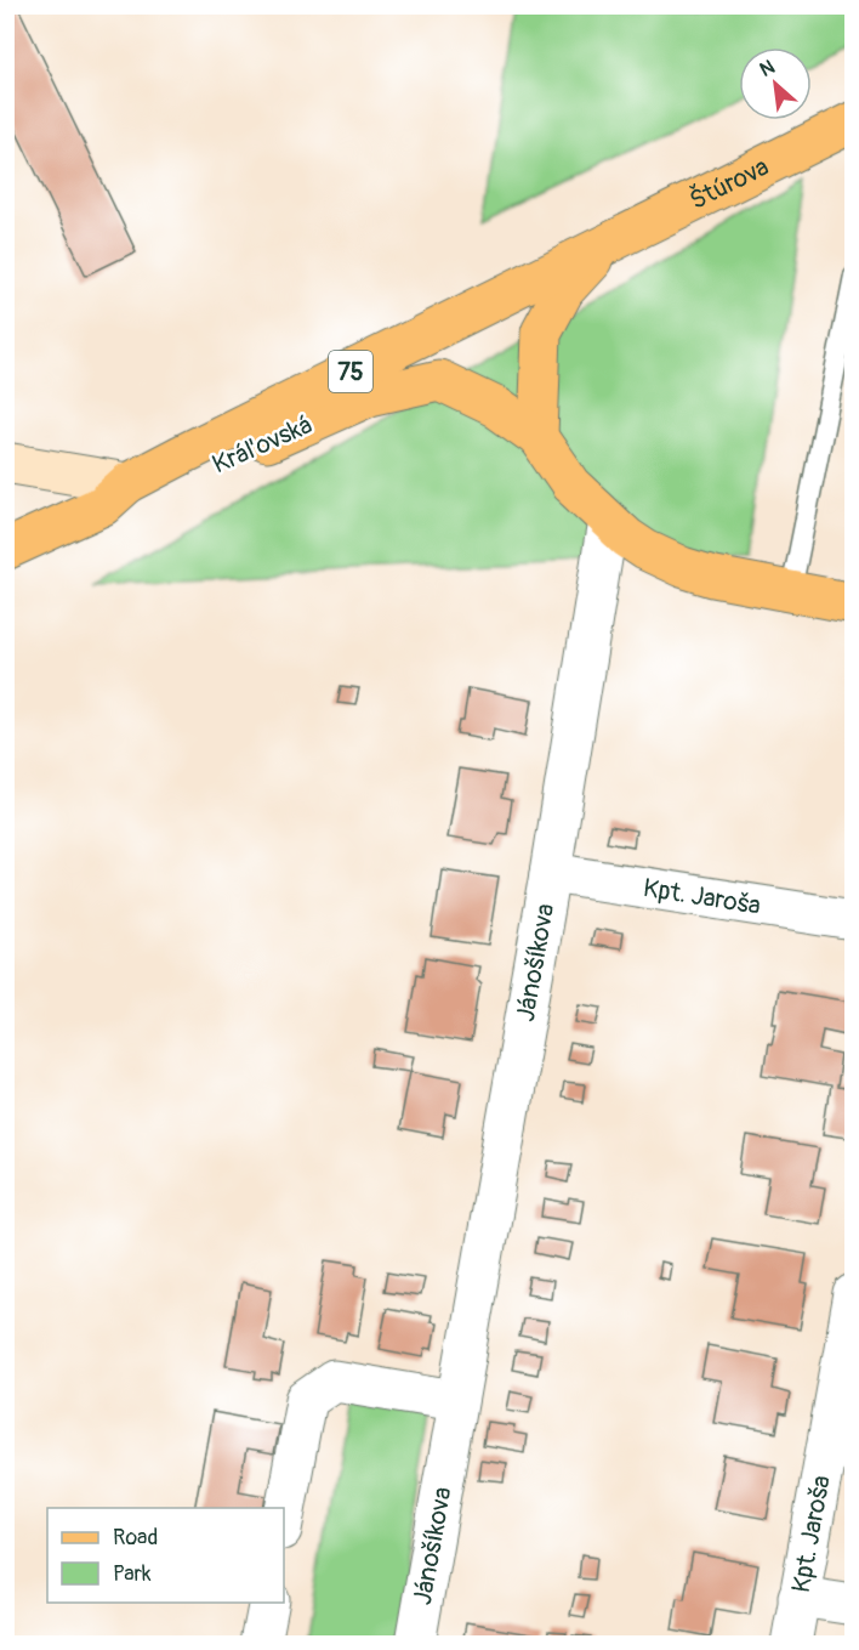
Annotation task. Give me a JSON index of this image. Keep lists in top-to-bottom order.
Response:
{
  "streets": {
    "main road": ["Štúrova", "75", "Kráľovská"],
    "street": ["Kpt. Jaroša", "Jánošíkova"]
  },
  "crossings": [
    ["Štúrova", "75"],
    ["75", "Kráľovská"],
    ["Kráľovská", "Jánošíkova"],
    ["Kpt. Jaroša", "Jánošíkova"]
  ],
  "legend": ["Road", "Park"],
  "north": "top left"
}
